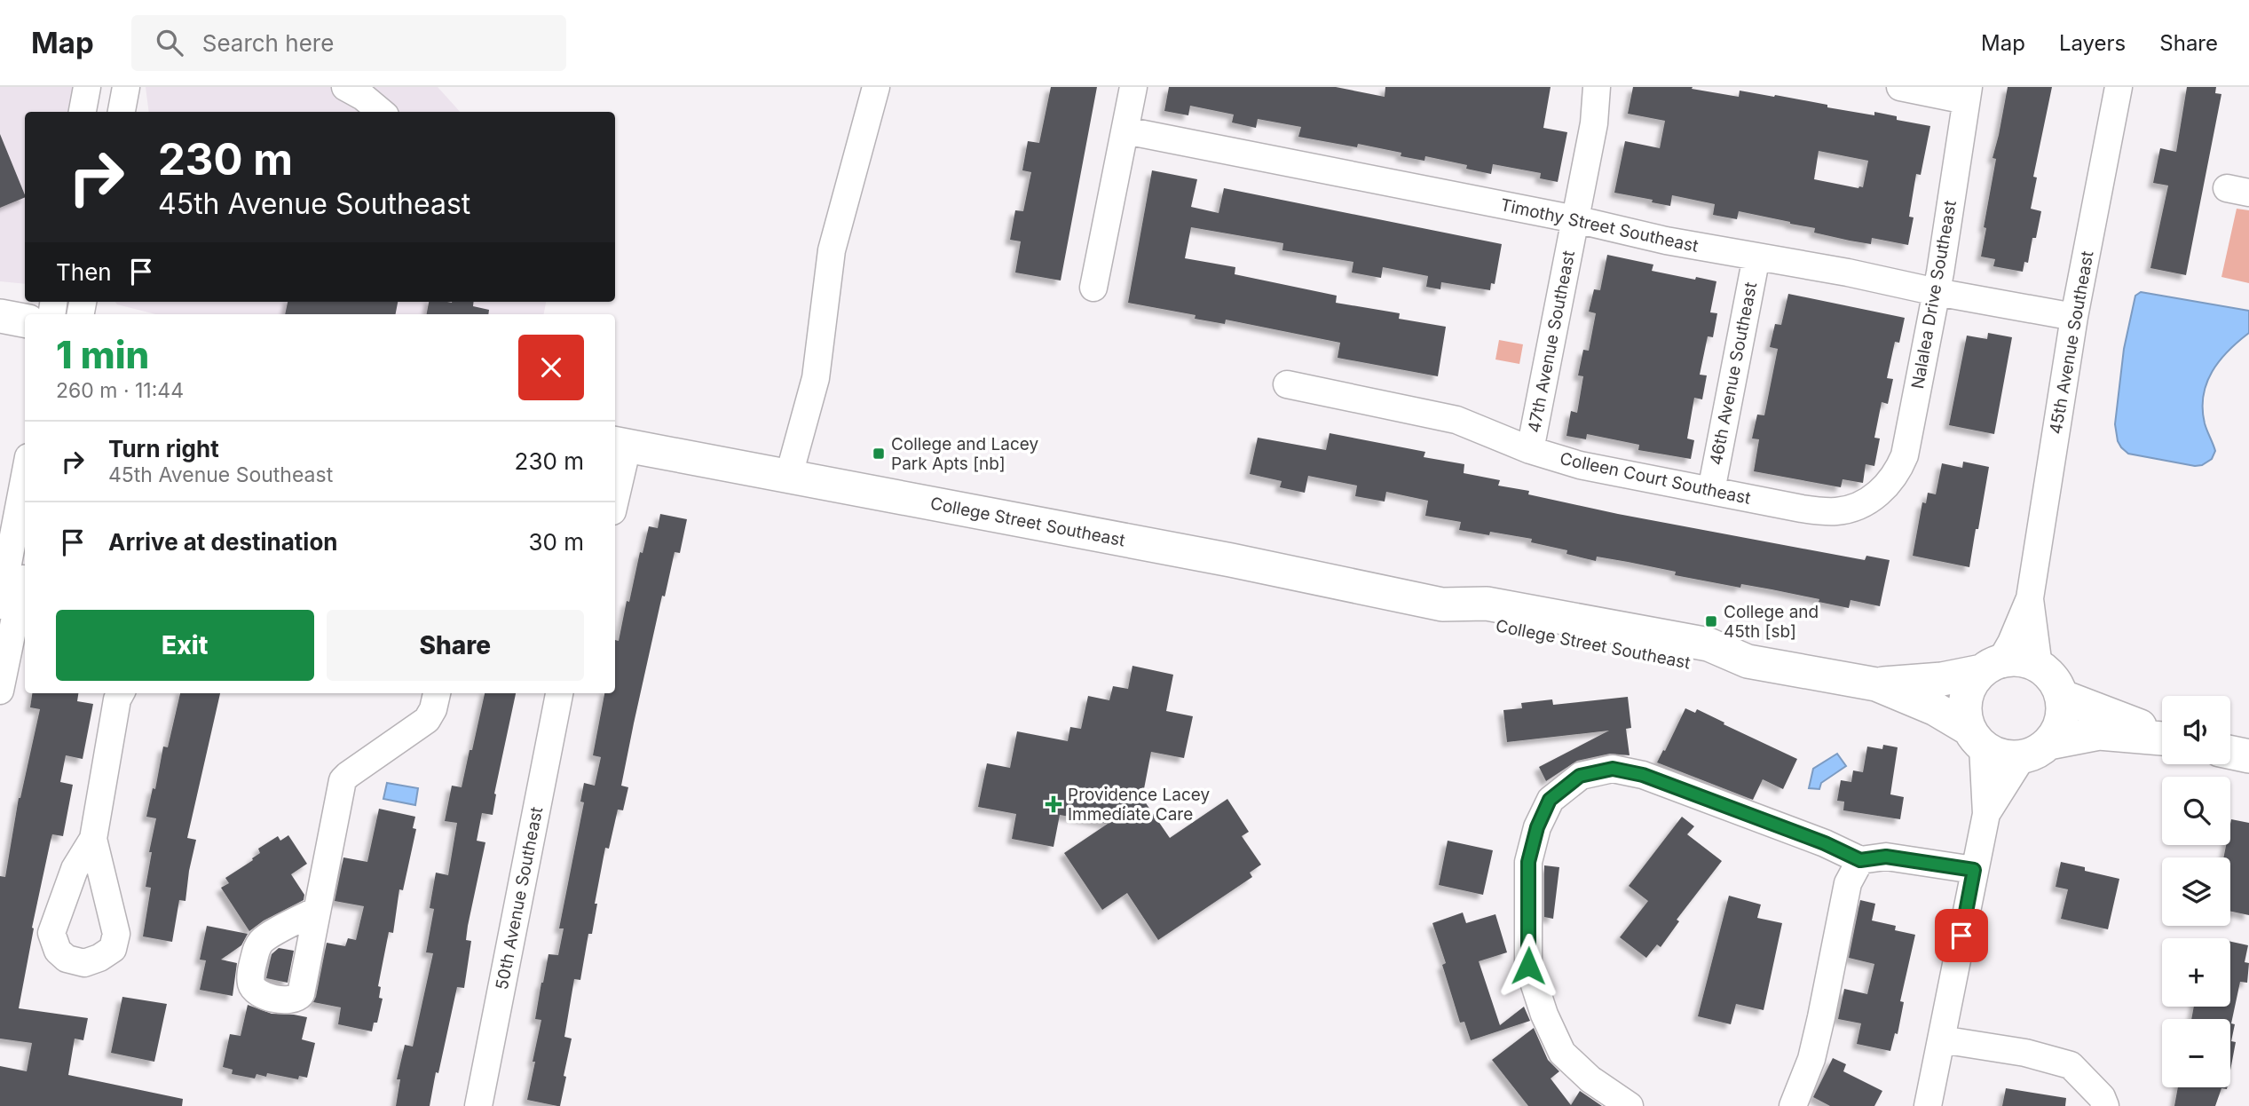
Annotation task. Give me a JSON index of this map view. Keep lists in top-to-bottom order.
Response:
{
  "streets": {
    "main road": ["College Street Southeast"],
    "street": [
      "Timothy Street Southeast",
      "Nalalea Drive Southeast",
      "47th Avenue Southeast",
      "45th Avenue Southeast",
      "46th Avenue Southeast",
      "Colleen Court Southeast",
      "50th Avenue Southeast"
    ]
  },
  "crossings": [
    ["Timothy Street Southeast", "Nalalea Drive Southeast"],
    ["Timothy Street Southeast", "47th Avenue Southeast"],
    ["Timothy Street Southeast", "45th Avenue Southeast"],
    ["Timothy Street Southeast", "46th Avenue Southeast"],
    ["Nalalea Drive Southeast", "Colleen Court Southeast"],
    ["47th Avenue Southeast", "Colleen Court Southeast"],
    ["45th Avenue Southeast", "College Street Southeast"],
    ["46th Avenue Southeast", "Colleen Court Southeast"]
  ],
  "places": {
    "transit": ["College and Lacey Park Apts [nb]", "College and 45th [sb]"],
    "health": ["Providence Lacey Immediate Care"]
  },
  "page": {
    "header": "Map",
    "search": "Search here",
    "nav": ["Map", "Layers", "Share"],
    "turn": ["230 m", "45th Avenue Southeast"],
    "then": "Then",
    "heading": ["1 min", "260 m · 11:44"],
    "list": [
      {
        "name": "Turn right",
        "note": "45th Avenue Southeast",
        "value": "230 m"
      },
      {
        "name": "Arrive at destination",
        "value": "30 m"
      }
    ],
    "buttons": ["Exit", "Share"],
    "map_buttons": ["+", "−"]
  }
}
